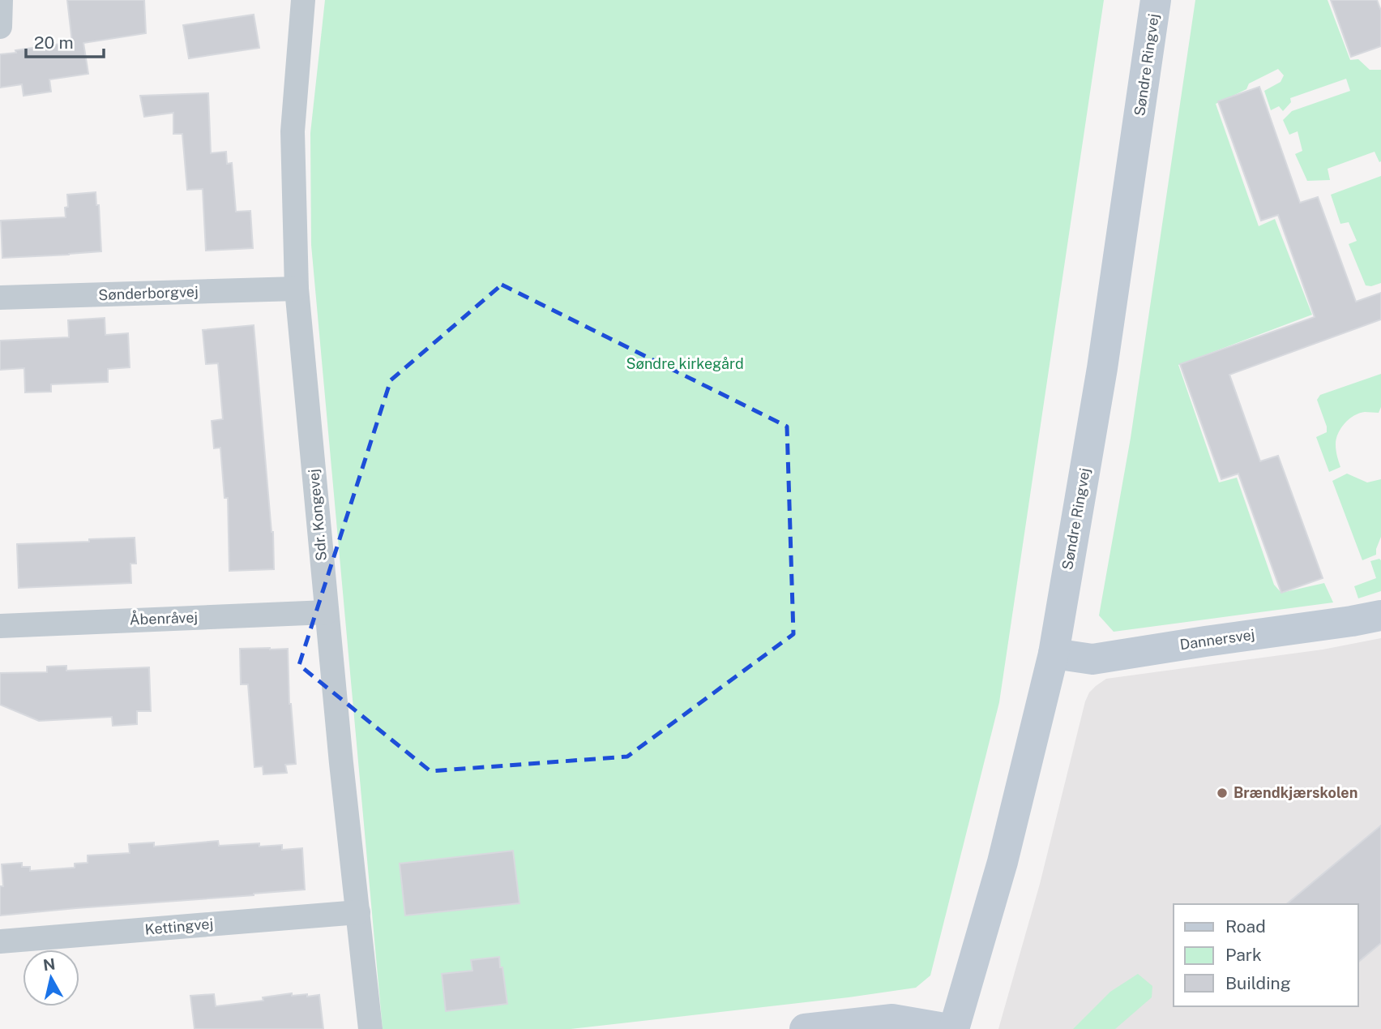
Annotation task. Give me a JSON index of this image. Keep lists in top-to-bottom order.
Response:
{
  "streets": {
    "main road": ["Søndre Ringvej", "Dannersvej"],
    "street": [
      "Sønderborgvej",
      "Sdr. Kongevej",
      "Åbenråvej",
      "Kettingvej"
    ]
  },
  "crossings": [
    ["Søndre Ringvej", "Dannersvej"],
    ["Sønderborgvej", "Sdr. Kongevej"],
    ["Sdr. Kongevej", "Åbenråvej"],
    ["Sdr. Kongevej", "Kettingvej"]
  ],
  "parks": ["Søndre kirkegård"],
  "places": ["Brændkjærskolen"],
  "legend": ["Road", "Park", "Building"],
  "scale_bar": "20 m",
  "north": "top"
}
